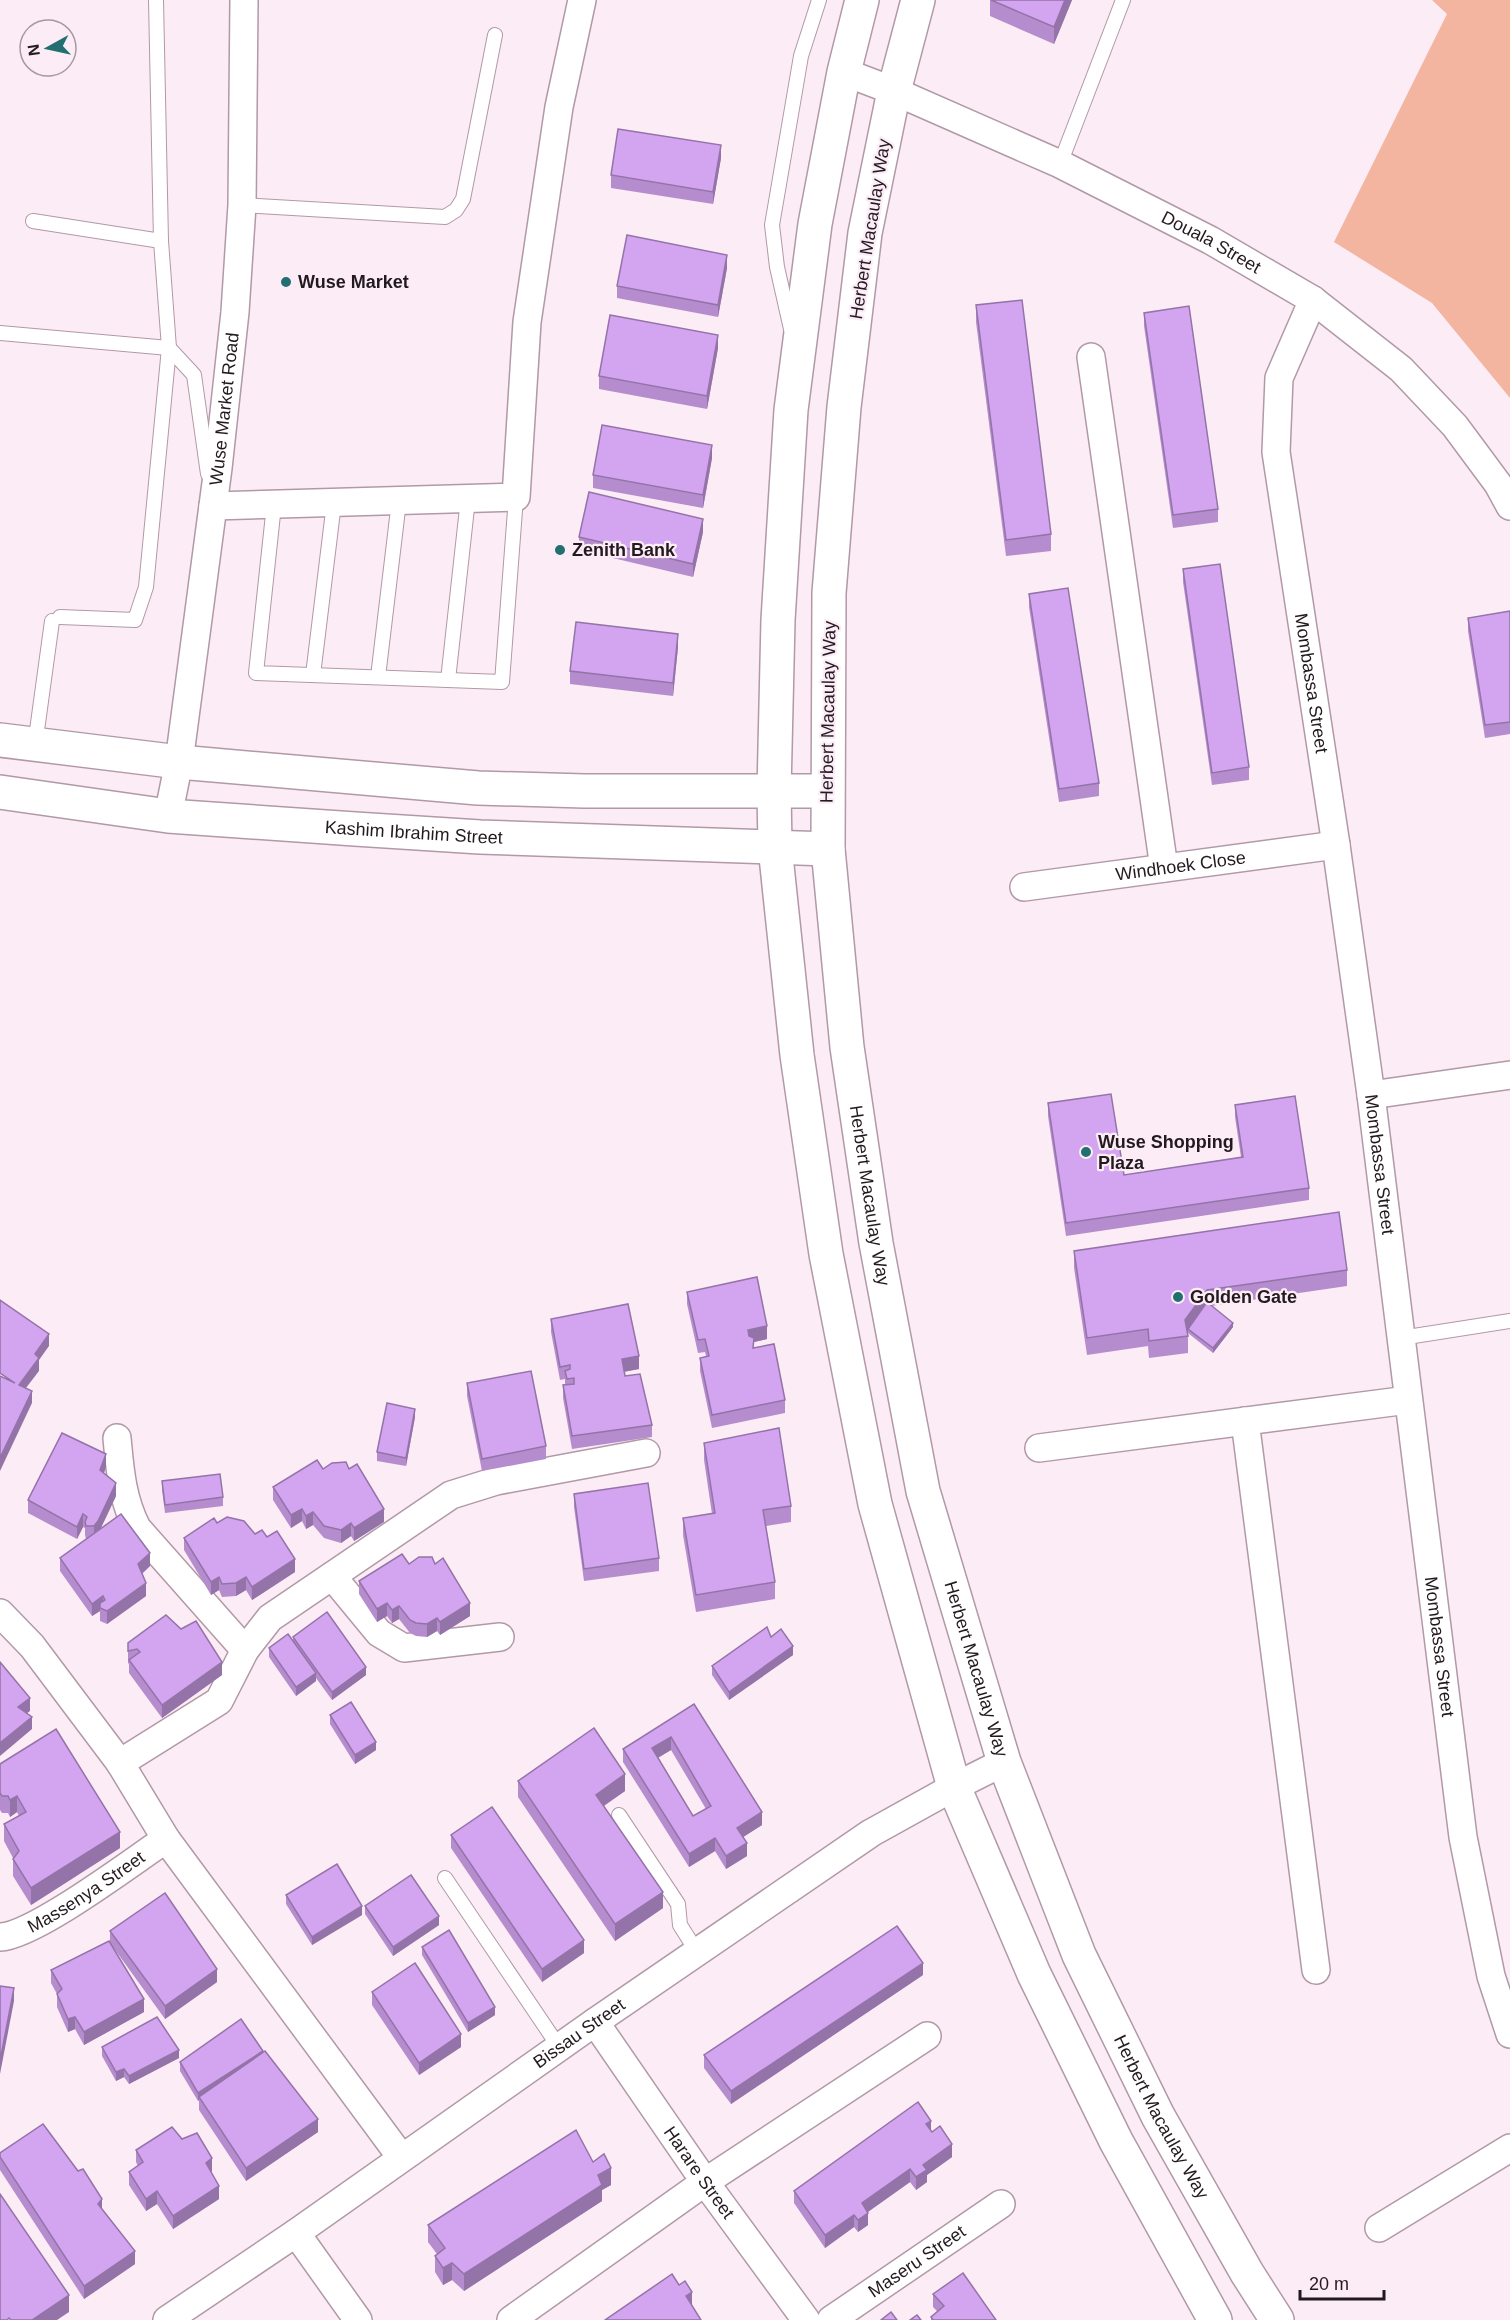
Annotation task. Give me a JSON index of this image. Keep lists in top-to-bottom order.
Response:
{
  "streets": {
    "main road": ["Herbert Macaulay Way", "Kashim Ibrahim Street"],
    "street": [
      "Douala Street",
      "Wuse Market Road",
      "Mombassa Street",
      "Windhoek Close",
      "Massenya Street",
      "Bissau Street",
      "Harare Street",
      "Maseru Street"
    ]
  },
  "crossings": [
    ["Herbert Macaulay Way", "Douala Street"],
    ["Herbert Macaulay Way", "Kashim Ibrahim Street"],
    ["Herbert Macaulay Way", "Bissau Street"],
    ["Douala Street", "Mombassa Street"],
    ["Wuse Market Road", "Kashim Ibrahim Street"],
    ["Mombassa Street", "Windhoek Close"],
    ["Bissau Street", "Harare Street"]
  ],
  "places": [
    "Wuse Market",
    "Zenith Bank",
    "Wuse Shopping Plaza",
    "Golden Gate"
  ],
  "scale_bar": "20 m",
  "north": "left"
}
